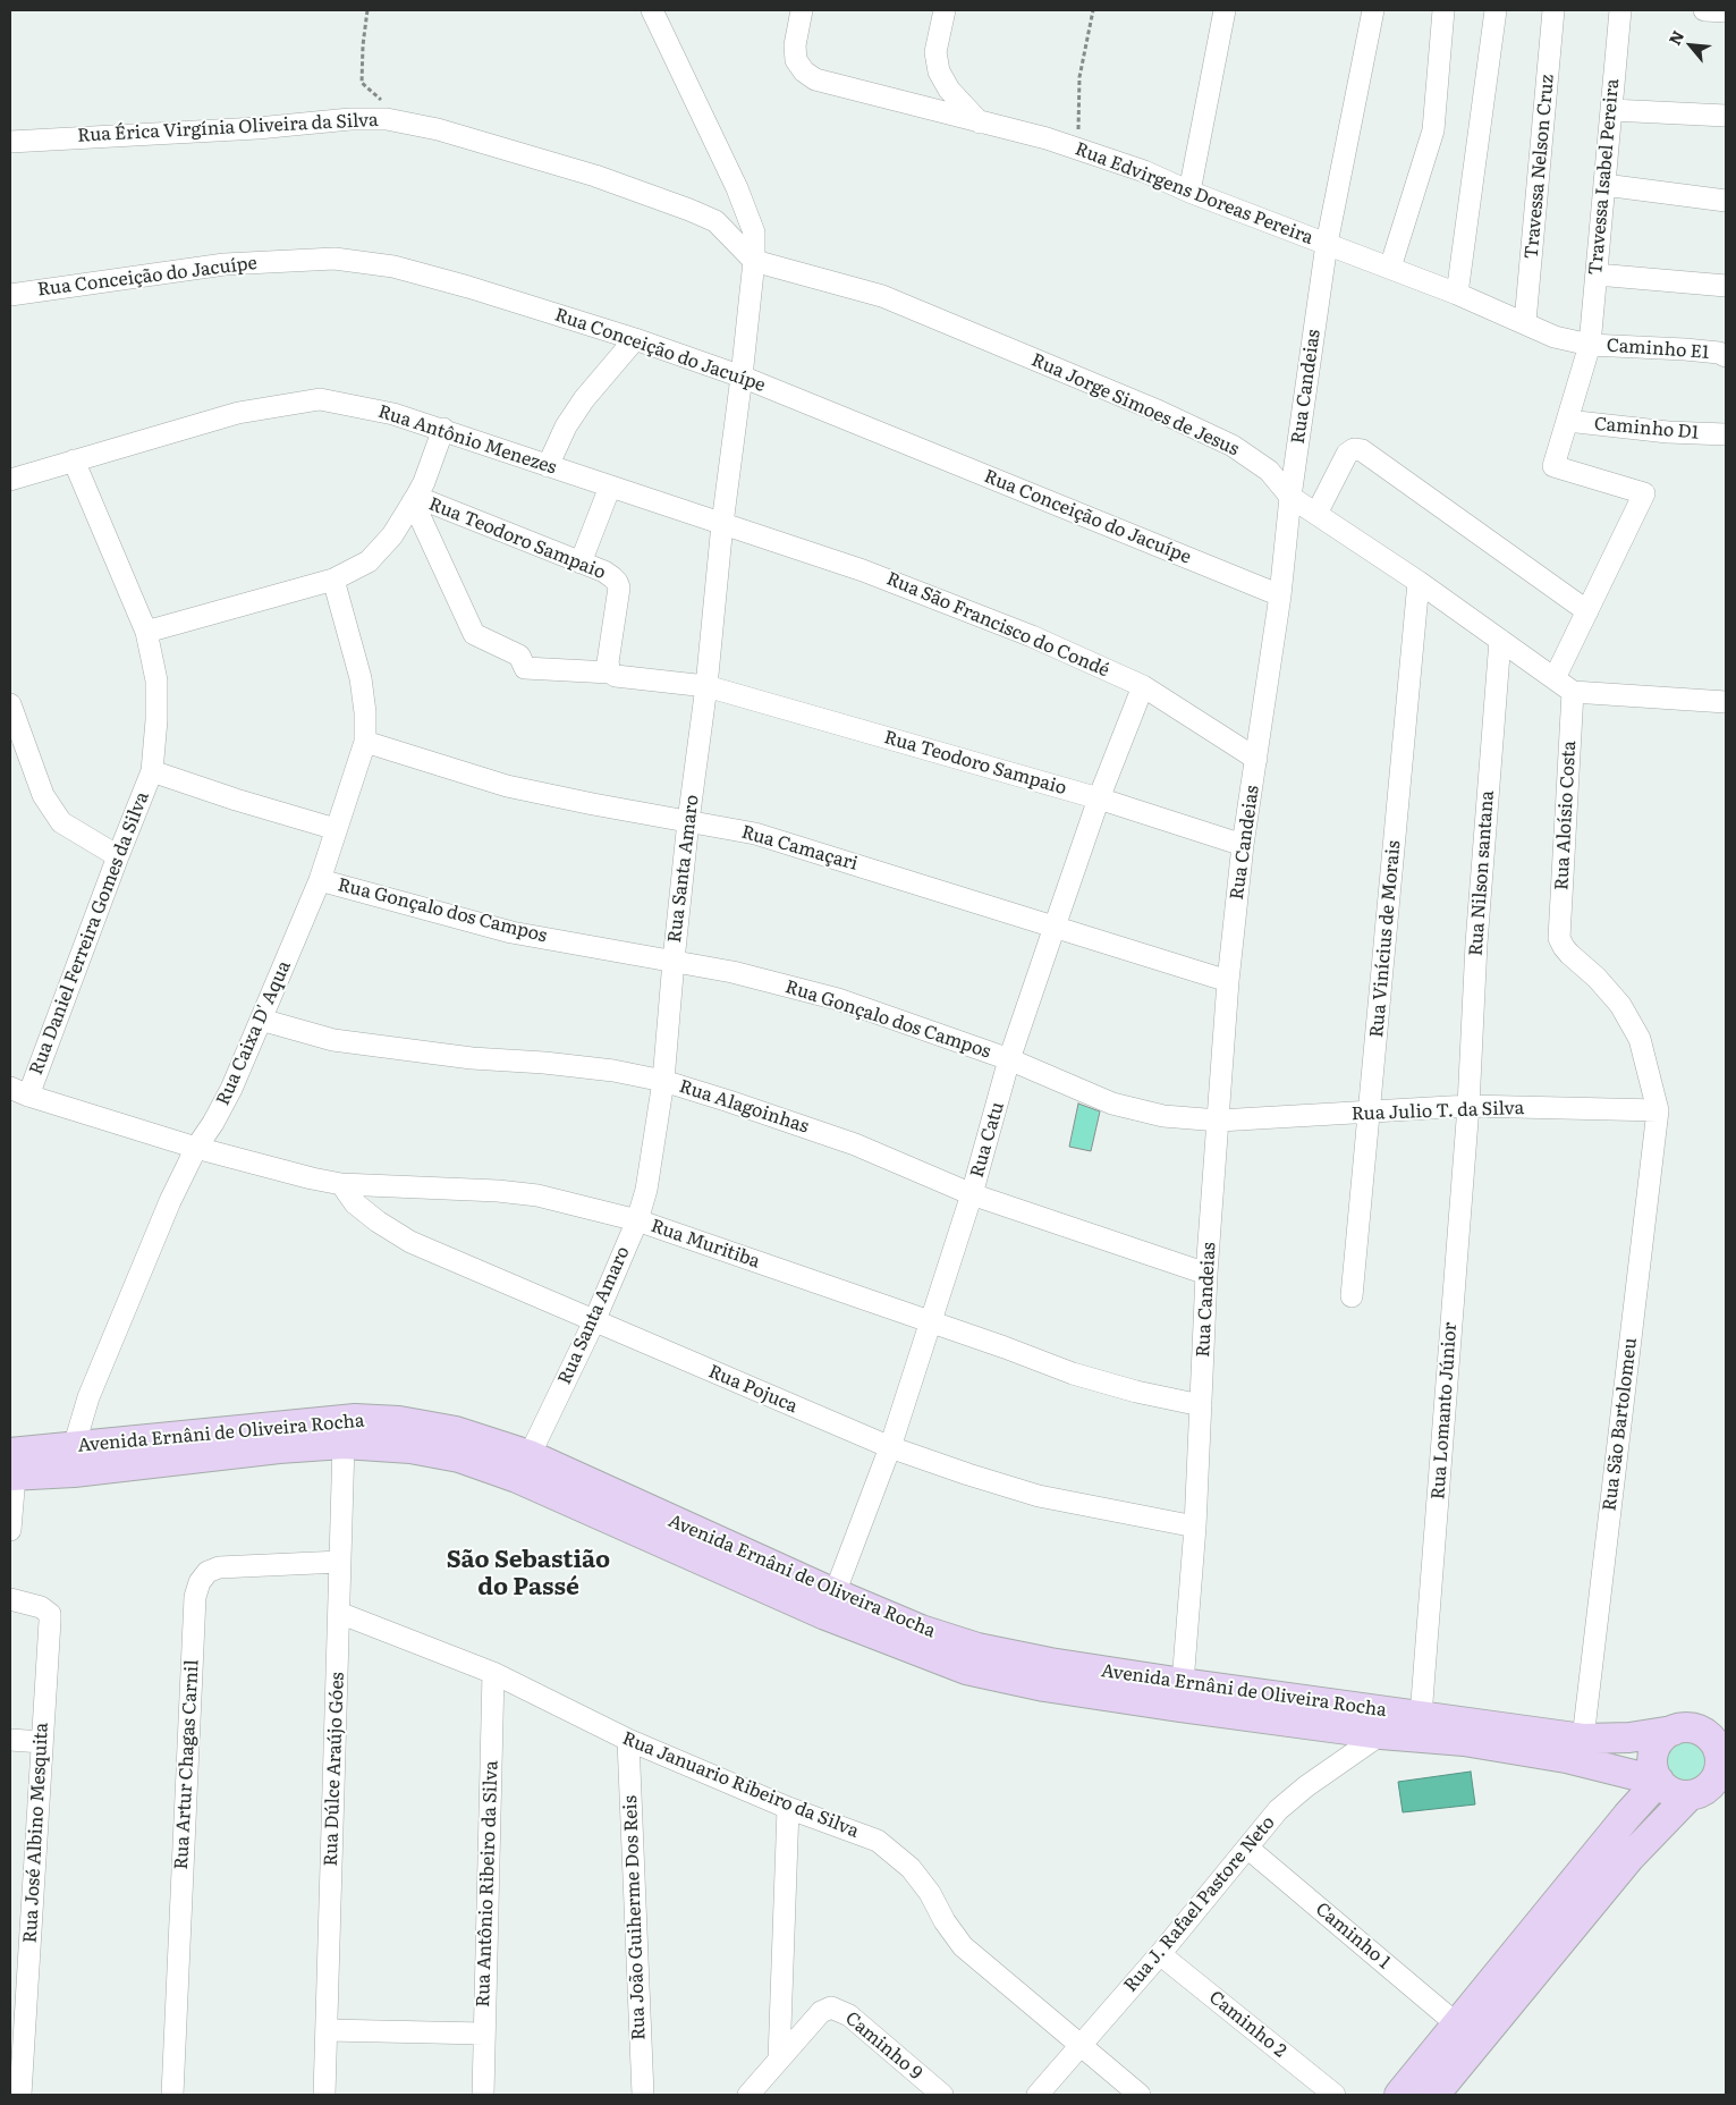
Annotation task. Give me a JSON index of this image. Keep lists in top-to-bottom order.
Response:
{
  "streets": {
    "main road": ["Avenida Ernâni de Oliveira Rocha"],
    "street": [
      "Rua Érica Virgínia Oliveira da Silva",
      "Travessa Nelson Cruz",
      "Travessa Isabel Pereira",
      "Rua Edvirgens Doreas Pereira",
      "Rua Conceição do Jacuípe",
      "Caminho E1",
      "Rua Candeias",
      "Rua Jorge Simoes de Jesus",
      "Caminho D1",
      "Rua Antônio Menezes",
      "Rua Teodoro Sampaio",
      "Rua São Francisco do Condé",
      "Rua Aloísio Costa",
      "Rua Camaçari",
      "Rua Santa Amaro",
      "Rua Nilson santana",
      "Rua Gonçalo dos Campos",
      "Rua Daniel Ferreira Gomes da Silva",
      "Rua Vinícius de Morais",
      "Rua Caixa D' Aqua",
      "Rua Alagoinhas",
      "Rua Julio T. da Silva",
      "Rua Catu",
      "Rua Muritiba",
      "Rua Pojuca",
      "Rua Lomanto Júnior",
      "Rua São Bartolomeu",
      "Rua Artur Chagas Carnil",
      "Rua Dúlce Araújo Góes",
      "Rua Januario Ribeiro da Silva",
      "Rua José Albino Mesquita",
      "Rua Antônio Ribeiro da Silva",
      "Rua J. Rafael Pastore Neto",
      "Rua João Guiherme Dos Reis",
      "Caminho 1",
      "Caminho 2",
      "Caminho 9"
    ]
  },
  "crossings": [
    ["Rua Érica Virgínia Oliveira da Silva", "Rua Jorge Simoes de Jesus"],
    ["Rua Érica Virgínia Oliveira da Silva", "Rua Santa Amaro"],
    ["Travessa Nelson Cruz", "Rua Edvirgens Doreas Pereira"],
    ["Travessa Isabel Pereira", "Rua Edvirgens Doreas Pereira"],
    ["Travessa Isabel Pereira", "Caminho E1"],
    ["Travessa Isabel Pereira", "Caminho D1"],
    ["Rua Edvirgens Doreas Pereira", "Caminho E1"],
    ["Rua Edvirgens Doreas Pereira", "Rua Candeias"],
    ["Rua Conceição do Jacuípe", "Rua Candeias"],
    ["Rua Conceição do Jacuípe", "Rua Santa Amaro"],
    ["Rua Candeias", "Rua Jorge Simoes de Jesus"],
    ["Rua Candeias", "Rua Teodoro Sampaio"],
    ["Rua Candeias", "Rua São Francisco do Condé"],
    ["Rua Candeias", "Rua Camaçari"],
    ["Rua Candeias", "Rua Gonçalo dos Campos"],
    ["Rua Candeias", "Rua Alagoinhas"],
    ["Rua Candeias", "Rua Julio T. da Silva"],
    ["Rua Candeias", "Rua Muritiba"],
    ["Rua Candeias", "Rua Pojuca"],
    ["Rua Candeias", "Avenida Ernâni de Oliveira Rocha"],
    ["Rua Jorge Simoes de Jesus", "Rua Aloísio Costa"],
    ["Rua Jorge Simoes de Jesus", "Rua Santa Amaro"],
    ["Rua Jorge Simoes de Jesus", "Rua Nilson santana"],
    ["Rua Jorge Simoes de Jesus", "Rua Vinícius de Morais"],
    ["Rua Antônio Menezes", "Rua São Francisco do Condé"],
    ["Rua Antônio Menezes", "Rua Santa Amaro"],
    ["Rua Antônio Menezes", "Rua Daniel Ferreira Gomes da Silva"],
    ["Rua Teodoro Sampaio", "Rua Santa Amaro"],
    ["Rua Teodoro Sampaio", "Rua Catu"],
    ["Rua São Francisco do Condé", "Rua Santa Amaro"],
    ["Rua São Francisco do Condé", "Rua Catu"],
    ["Rua Aloísio Costa", "Rua Julio T. da Silva"],
    ["Rua Aloísio Costa", "Rua São Bartolomeu"],
    ["Rua Camaçari", "Rua Santa Amaro"],
    ["Rua Camaçari", "Rua Caixa D' Aqua"],
    ["Rua Camaçari", "Rua Catu"],
    ["Rua Santa Amaro", "Rua Gonçalo dos Campos"],
    ["Rua Santa Amaro", "Rua Alagoinhas"],
    ["Rua Santa Amaro", "Rua Muritiba"],
    ["Rua Santa Amaro", "Rua Pojuca"],
    ["Rua Santa Amaro", "Avenida Ernâni de Oliveira Rocha"],
    ["Rua Nilson santana", "Rua Julio T. da Silva"],
    ["Rua Nilson santana", "Rua Lomanto Júnior"],
    ["Rua Gonçalo dos Campos", "Rua Caixa D' Aqua"],
    ["Rua Gonçalo dos Campos", "Rua Julio T. da Silva"],
    ["Rua Gonçalo dos Campos", "Rua Catu"],
    ["Rua Daniel Ferreira Gomes da Silva", "Rua Muritiba"],
    ["Rua Vinícius de Morais", "Rua Julio T. da Silva"],
    ["Rua Caixa D' Aqua", "Rua Alagoinhas"],
    ["Rua Caixa D' Aqua", "Rua Muritiba"],
    ["Rua Caixa D' Aqua", "Avenida Ernâni de Oliveira Rocha"],
    ["Rua Alagoinhas", "Rua Catu"],
    ["Rua Julio T. da Silva", "Rua Lomanto Júnior"],
    ["Rua Julio T. da Silva", "Rua São Bartolomeu"],
    ["Rua Catu", "Rua Muritiba"],
    ["Rua Catu", "Rua Pojuca"],
    ["Rua Catu", "Avenida Ernâni de Oliveira Rocha"],
    ["Rua Muritiba", "Rua Pojuca"],
    ["Rua Lomanto Júnior", "Avenida Ernâni de Oliveira Rocha"],
    ["Rua São Bartolomeu", "Avenida Ernâni de Oliveira Rocha"],
    ["Avenida Ernâni de Oliveira Rocha", "Rua Dúlce Araújo Góes"],
    ["Avenida Ernâni de Oliveira Rocha", "Rua J. Rafael Pastore Neto"],
    ["Rua Artur Chagas Carnil", "Rua Dúlce Araújo Góes"],
    ["Rua Dúlce Araújo Góes", "Rua Januario Ribeiro da Silva"],
    ["Rua Januario Ribeiro da Silva", "Rua Antônio Ribeiro da Silva"],
    ["Rua Januario Ribeiro da Silva", "Rua J. Rafael Pastore Neto"],
    ["Rua Januario Ribeiro da Silva", "Rua João Guiherme Dos Reis"],
    ["Rua J. Rafael Pastore Neto", "Caminho 1"],
    ["Rua J. Rafael Pastore Neto", "Caminho 2"]
  ],
  "districts": ["São Sebastião do Passé"],
  "north": "top left"
}
